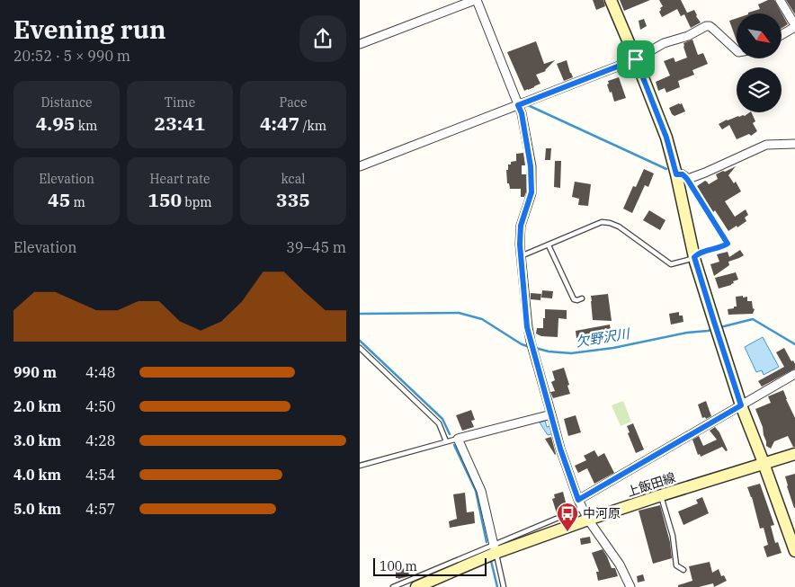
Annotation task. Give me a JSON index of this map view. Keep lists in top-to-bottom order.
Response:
{
  "streets": {
    "street": ["上飯田線"]
  },
  "water": ["欠野沢川"],
  "places": {
    "bus stop": ["中河原"]
  },
  "scale_bar": "100 m",
  "north": "bottom right",
  "page": {
    "heading": ["Evening run", "20:52 · 5 × 990 m"],
    "stats": [
      ["Distance", "4.95 km"],
      ["Time", "23:41"],
      ["Pace", "4:47 /km"],
      ["Elevation", "45 m"],
      ["Heart rate", "150 bpm"],
      ["kcal", "335"]
    ],
    "chart": ["Elevation", "39–45 m"],
    "list": [
      {
        "name": "990 m",
        "note": "4:48"
      },
      {
        "name": "2.0 km",
        "note": "4:50"
      },
      {
        "name": "3.0 km",
        "note": "4:28"
      },
      {
        "name": "4.0 km",
        "note": "4:54"
      },
      {
        "name": "5.0 km",
        "note": "4:57"
      }
    ],
    "scale": "100 m"
  }
}
